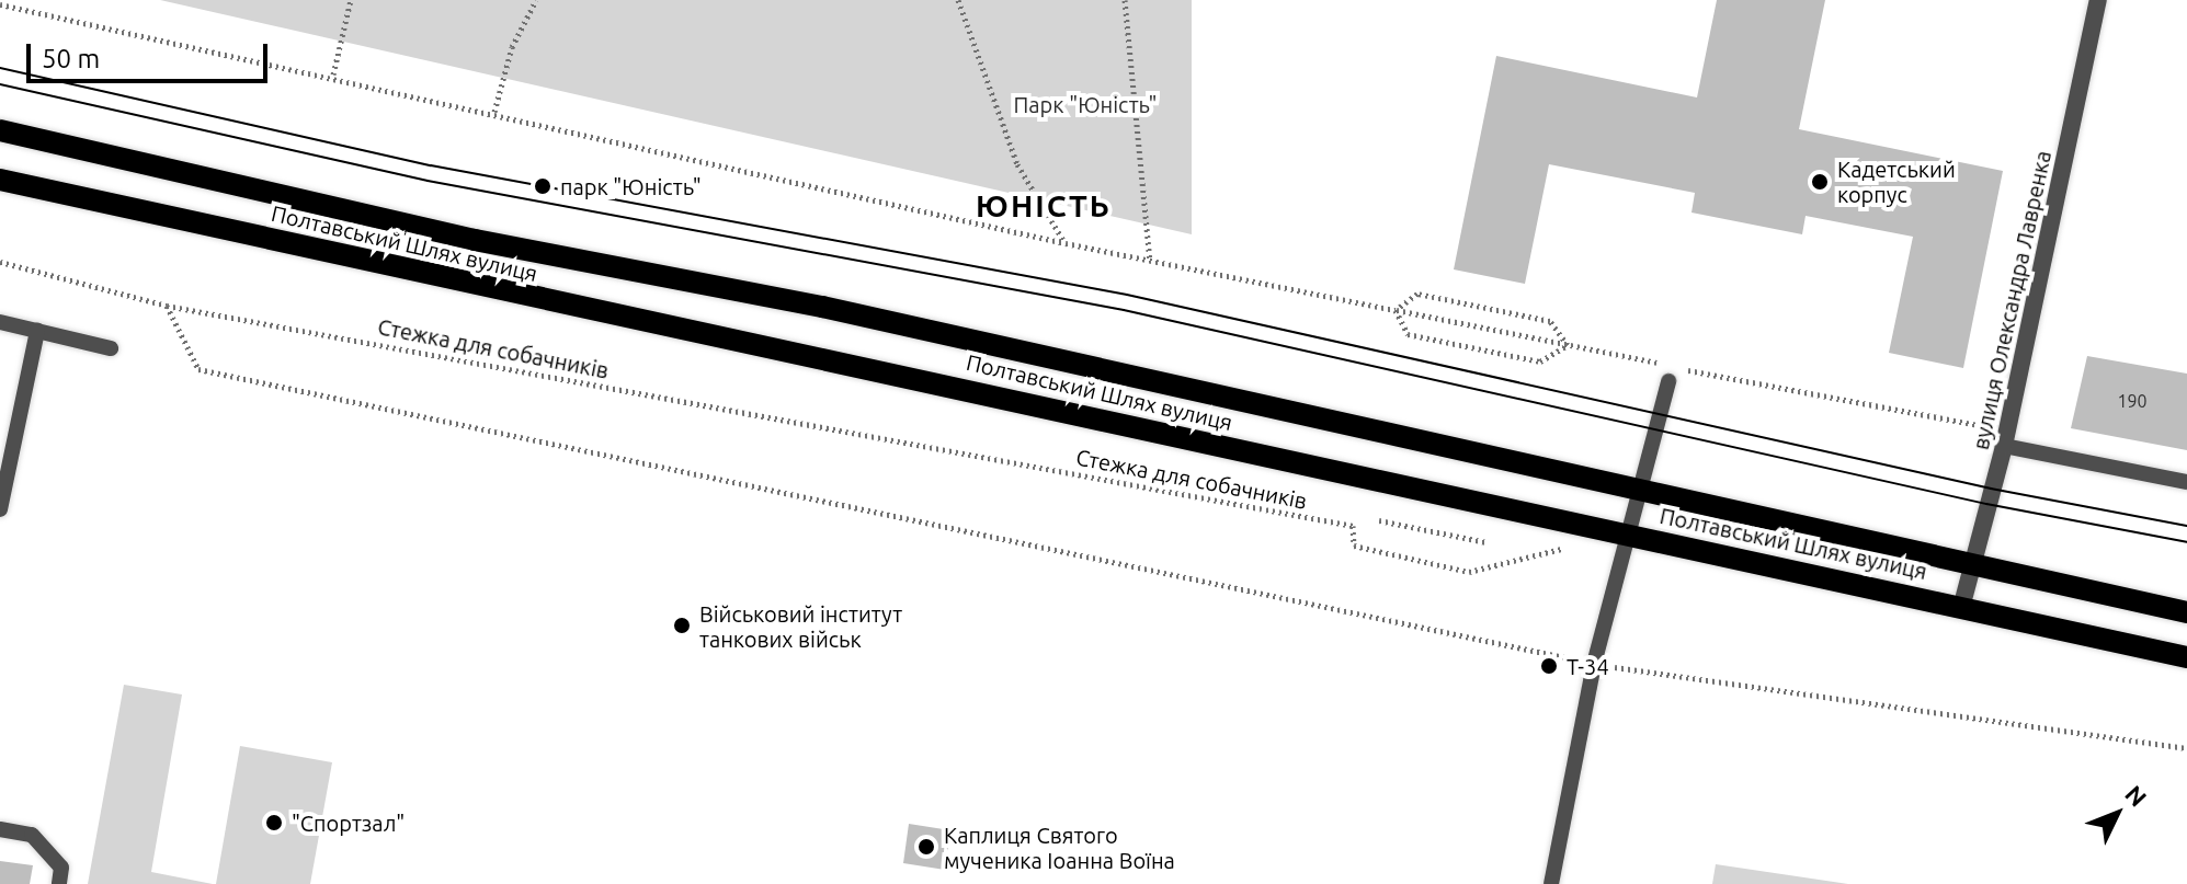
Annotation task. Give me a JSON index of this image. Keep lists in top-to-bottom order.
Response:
{
  "streets": {
    "main road": ["Полтавський Шлях вулиця"],
    "street": ["вулиця Олександра Лавренка"],
    "path": ["Стежка для собачників"]
  },
  "crossings": [
    ["Полтавський Шлях вулиця", "вулиця Олександра Лавренка"]
  ],
  "districts": ["ЮНІСТЬ"],
  "parks": ["Парк \"Юність\""],
  "places": [
    "Кадетський корпус",
    "парк \"Юність\"",
    "Військовий інститут танкових військ",
    "T-34",
    "\"Спортзал\"",
    "Каплиця Святого мученика Іоанна Воїна"
  ],
  "house_numbers": ["190"],
  "scale_bar": "50 m",
  "north": "top right"
}
